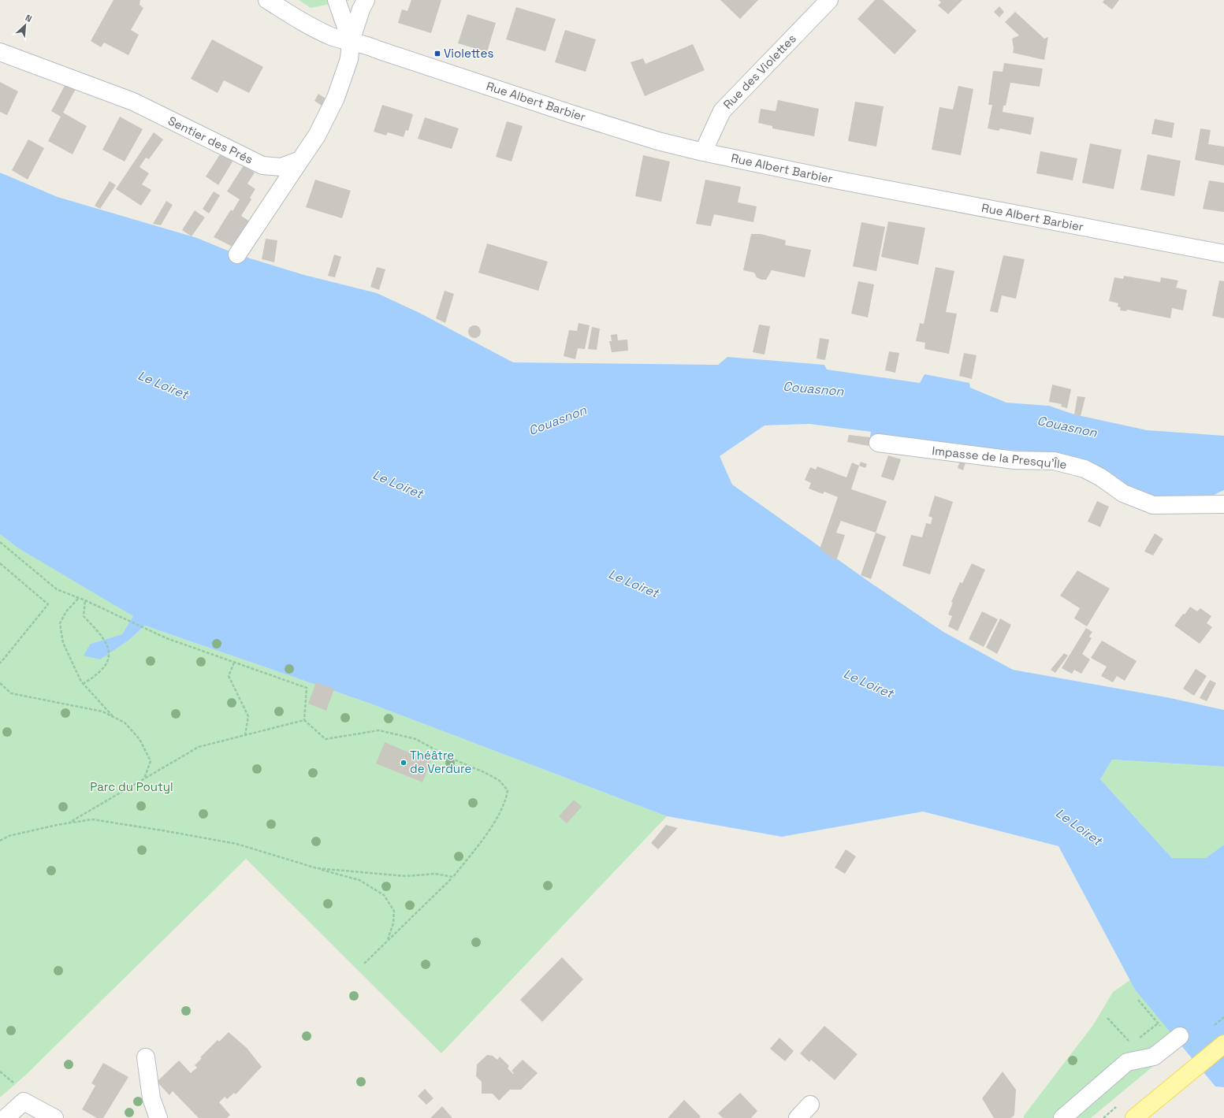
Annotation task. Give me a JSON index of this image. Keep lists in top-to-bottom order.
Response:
{
  "streets": {
    "street": [
      "Rue des Violettes",
      "Rue Albert Barbier",
      "Sentier des Prés",
      "Impasse de la Presqu'Île"
    ]
  },
  "crossings": [
    ["Rue des Violettes", "Rue Albert Barbier"]
  ],
  "water": ["Le Loiret", "Couasnon"],
  "parks": ["Parc du Poutyl"],
  "places": {
    "transit": ["Violettes"],
    "other": ["Théâtre de Verdure"]
  },
  "north": "top right"
}
